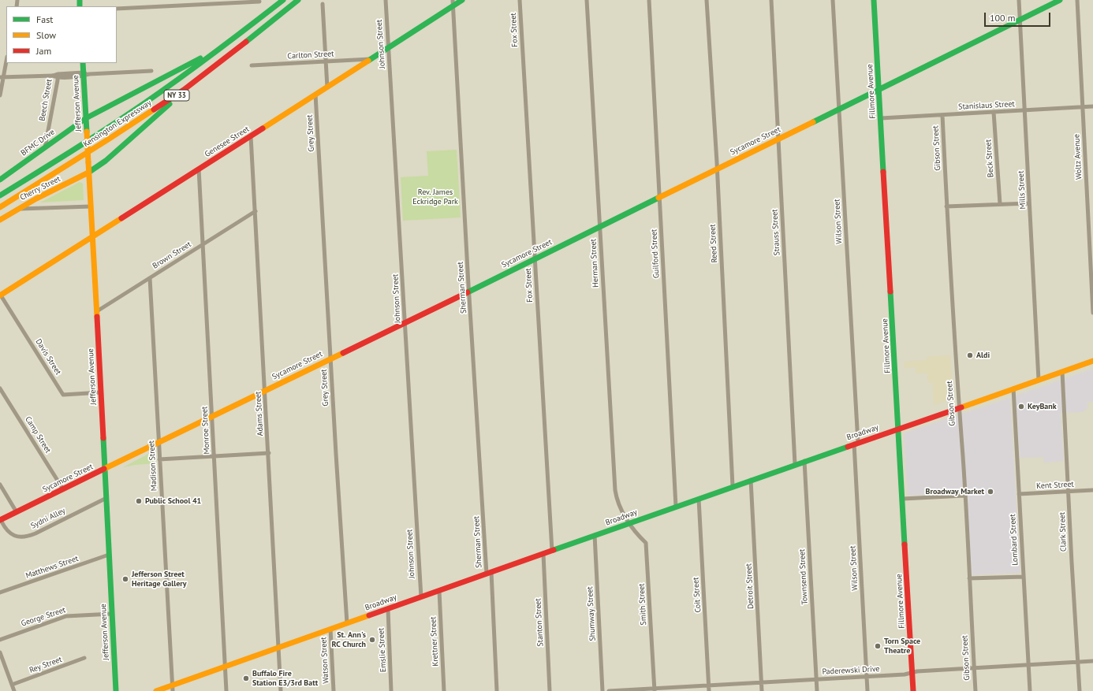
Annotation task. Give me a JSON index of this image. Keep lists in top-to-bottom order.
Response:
{
  "streets": {
    "main road": [
      "Fillmore Avenue",
      "NY 33",
      "Jefferson Avenue",
      "Kensington Expressway",
      "Sycamore Street",
      "Genesee Street",
      "BFMC Drive",
      "Cherry Street",
      "Broadway"
    ],
    "street": [
      "Fox Street",
      "Johnson Street",
      "Carlton Street",
      "Beech Street",
      "Stanislaus Street",
      "Grey Street",
      "Gibson Street",
      "Woltz Avenue",
      "Beck Street",
      "Mills Street",
      "Wilson Street",
      "Strauss Street",
      "Reed Street",
      "Guilford Street",
      "Brown Street",
      "Herman Street",
      "Sherman Street",
      "Davis Street",
      "Adams Street",
      "Monroe Street",
      "Camp Street",
      "Madison Street",
      "Kent Street",
      "Sydni Alley",
      "Clark Street",
      "Lombard Street",
      "Matthews Street",
      "Townsend Street",
      "Detroit Street",
      "Coit Street",
      "Smith Street",
      "Shumway Street",
      "George Street",
      "Stanton Street",
      "Krettner Street",
      "Emslie Street",
      "Watson Street",
      "Rey Street",
      "Paderewski Drive"
    ]
  },
  "crossings": [
    ["Fox Street", "Sycamore Street"],
    ["Fox Street", "Broadway"],
    ["Johnson Street", "Sycamore Street"],
    ["Johnson Street", "Genesee Street"],
    ["Johnson Street", "Broadway"],
    ["Carlton Street", "Genesee Street"],
    ["Fillmore Avenue", "Stanislaus Street"],
    ["Fillmore Avenue", "Sycamore Street"],
    ["Fillmore Avenue", "Broadway"],
    ["Fillmore Avenue", "Paderewski Drive"],
    ["Beech Street", "BFMC Drive"],
    ["Jefferson Avenue", "Sycamore Street"],
    ["Jefferson Avenue", "Genesee Street"],
    ["Jefferson Avenue", "BFMC Drive"],
    ["Jefferson Avenue", "Cherry Street"],
    ["Jefferson Avenue", "Brown Street"],
    ["Jefferson Avenue", "Davis Street"],
    ["Jefferson Avenue", "Sydni Alley"],
    ["Jefferson Avenue", "Matthews Street"],
    ["Jefferson Avenue", "George Street"],
    ["Stanislaus Street", "Gibson Street"],
    ["Stanislaus Street", "Woltz Avenue"],
    ["Stanislaus Street", "Beck Street"],
    ["Stanislaus Street", "Mills Street"],
    ["Kensington Expressway", "BFMC Drive"],
    ["Kensington Expressway", "Cherry Street"],
    ["Grey Street", "Sycamore Street"],
    ["Grey Street", "Genesee Street"],
    ["Grey Street", "Broadway"],
    ["Sycamore Street", "Mills Street"],
    ["Sycamore Street", "Wilson Street"],
    ["Sycamore Street", "Strauss Street"],
    ["Sycamore Street", "Reed Street"],
    ["Sycamore Street", "Guilford Street"],
    ["Sycamore Street", "Herman Street"],
    ["Sycamore Street", "Sherman Street"],
    ["Sycamore Street", "Adams Street"],
    ["Sycamore Street", "Monroe Street"],
    ["Sycamore Street", "Camp Street"],
    ["Sycamore Street", "Madison Street"],
    ["Sycamore Street", "Sydni Alley"],
    ["Genesee Street", "Sherman Street"],
    ["Genesee Street", "Davis Street"],
    ["Genesee Street", "Adams Street"],
    ["Genesee Street", "Monroe Street"],
    ["Gibson Street", "Broadway"],
    ["Gibson Street", "Paderewski Drive"],
    ["Mills Street", "Broadway"],
    ["Wilson Street", "Broadway"],
    ["Wilson Street", "Paderewski Drive"],
    ["Strauss Street", "Broadway"],
    ["Reed Street", "Broadway"],
    ["Guilford Street", "Broadway"],
    ["Brown Street", "Adams Street"],
    ["Brown Street", "Monroe Street"],
    ["Brown Street", "Madison Street"],
    ["Herman Street", "Broadway"],
    ["Herman Street", "Smith Street"],
    ["Sherman Street", "Broadway"],
    ["Adams Street", "Broadway"],
    ["Monroe Street", "Broadway"],
    ["Broadway", "Madison Street"],
    ["Broadway", "Clark Street"],
    ["Broadway", "Lombard Street"],
    ["Broadway", "Townsend Street"],
    ["Broadway", "Detroit Street"],
    ["Broadway", "Coit Street"],
    ["Broadway", "Smith Street"],
    ["Broadway", "Shumway Street"],
    ["Broadway", "Stanton Street"],
    ["Broadway", "Krettner Street"],
    ["Broadway", "Emslie Street"],
    ["Broadway", "Watson Street"],
    ["Kent Street", "Clark Street"],
    ["Kent Street", "Lombard Street"],
    ["Clark Street", "Paderewski Drive"],
    ["Lombard Street", "Paderewski Drive"],
    ["Townsend Street", "Paderewski Drive"],
    ["Detroit Street", "Paderewski Drive"],
    ["Coit Street", "Paderewski Drive"],
    ["Smith Street", "Paderewski Drive"]
  ],
  "parks": ["Rev. James Eckridge Park"],
  "places": [
    "Aldi",
    "KeyBank",
    "Broadway Market",
    "Public School 41",
    "Jefferson Street Heritage Gallery",
    "St. Ann's RC Church",
    "Torn Space Theatre",
    "Buffalo Fire Station E3/3rd Batt"
  ],
  "legend": ["Fast", "Slow", "Jam"],
  "scale_bar": "100 m"
}
